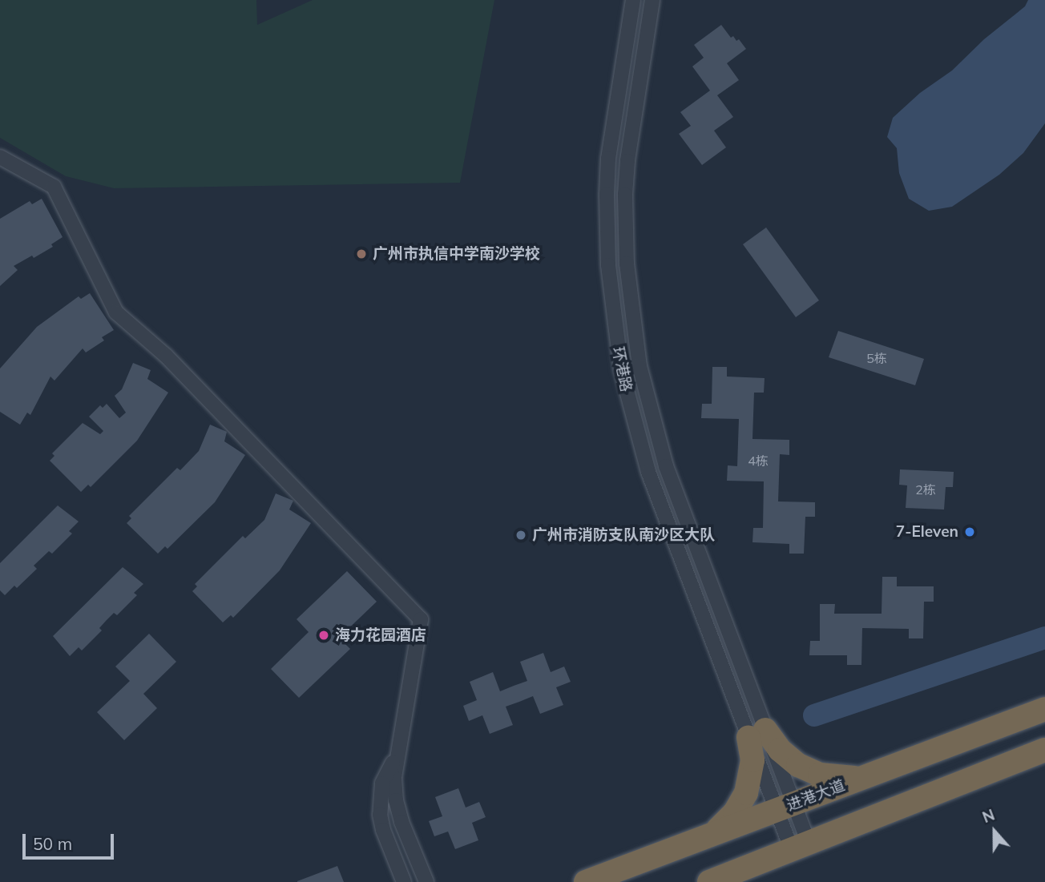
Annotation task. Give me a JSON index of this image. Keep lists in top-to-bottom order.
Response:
{
  "streets": {
    "highway": ["进港大道"],
    "street": ["环港路"]
  },
  "crossings": [
    ["环港路", "进港大道"]
  ],
  "places": [
    "广州市执信中学南沙学校",
    "7-Eleven",
    "广州市消防支队南沙区大队",
    "海力花园酒店"
  ],
  "house_numbers": ["5栋", "4栋", "2栋"],
  "scale_bar": "50 m",
  "north": "top"
}
